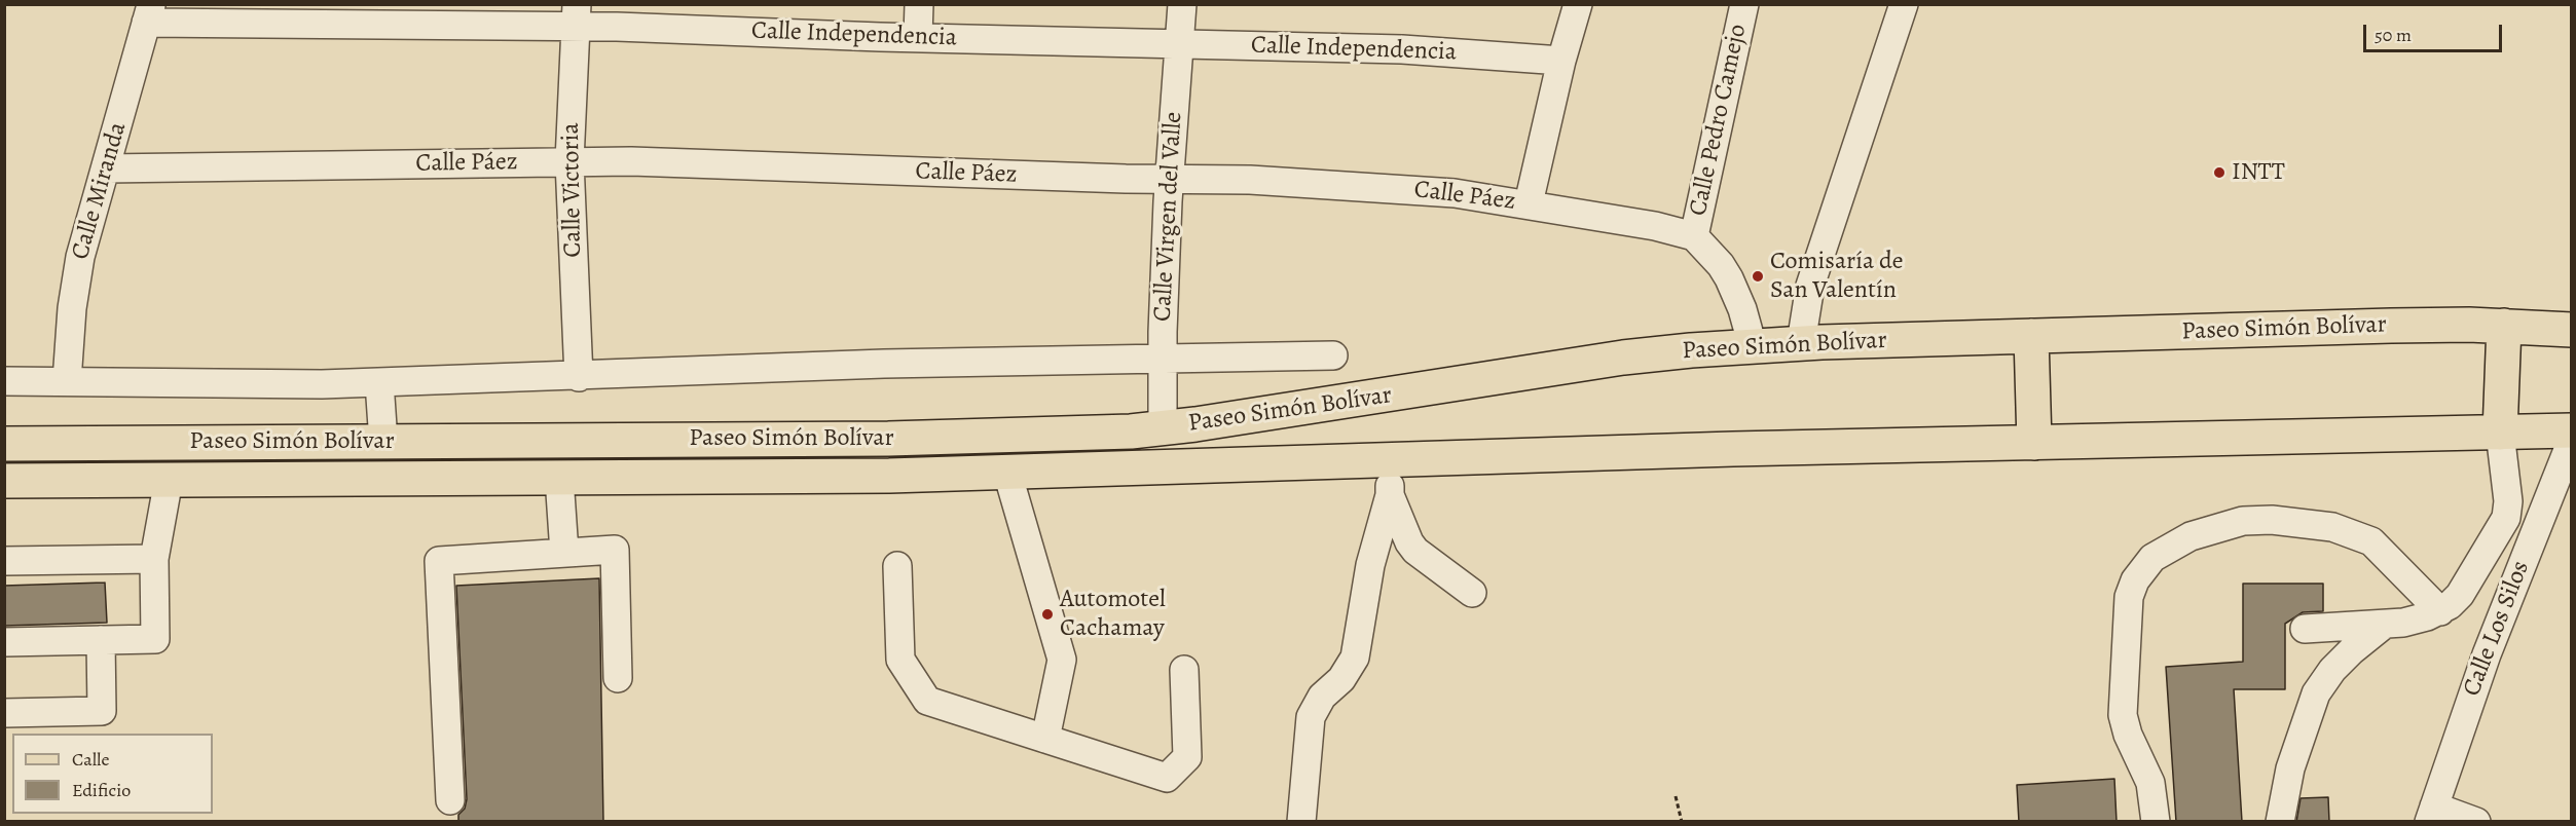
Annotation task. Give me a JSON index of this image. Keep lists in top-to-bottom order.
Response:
{
  "streets": {
    "main road": ["Paseo Simón Bolívar"],
    "street": [
      "Calle Independencia",
      "Calle Pedro Camejo",
      "Calle Páez",
      "Calle Victoria",
      "Calle Miranda",
      "Calle Virgen del Valle",
      "Calle Los Silos"
    ]
  },
  "crossings": [
    ["Calle Independencia", "Calle Victoria"],
    ["Calle Independencia", "Calle Miranda"],
    ["Calle Independencia", "Calle Virgen del Valle"],
    ["Calle Pedro Camejo", "Calle Páez"],
    ["Calle Páez", "Calle Victoria"],
    ["Calle Páez", "Calle Miranda"],
    ["Calle Páez", "Calle Virgen del Valle"],
    ["Calle Victoria", "Paseo Simón Bolívar"],
    ["Calle Miranda", "Paseo Simón Bolívar"],
    ["Calle Virgen del Valle", "Paseo Simón Bolívar"]
  ],
  "places": ["INTT", "Comisaría de San Valentín", "Automotel Cachamay"],
  "legend": ["Calle", "Edificio"],
  "scale_bar": "50 m"
}
